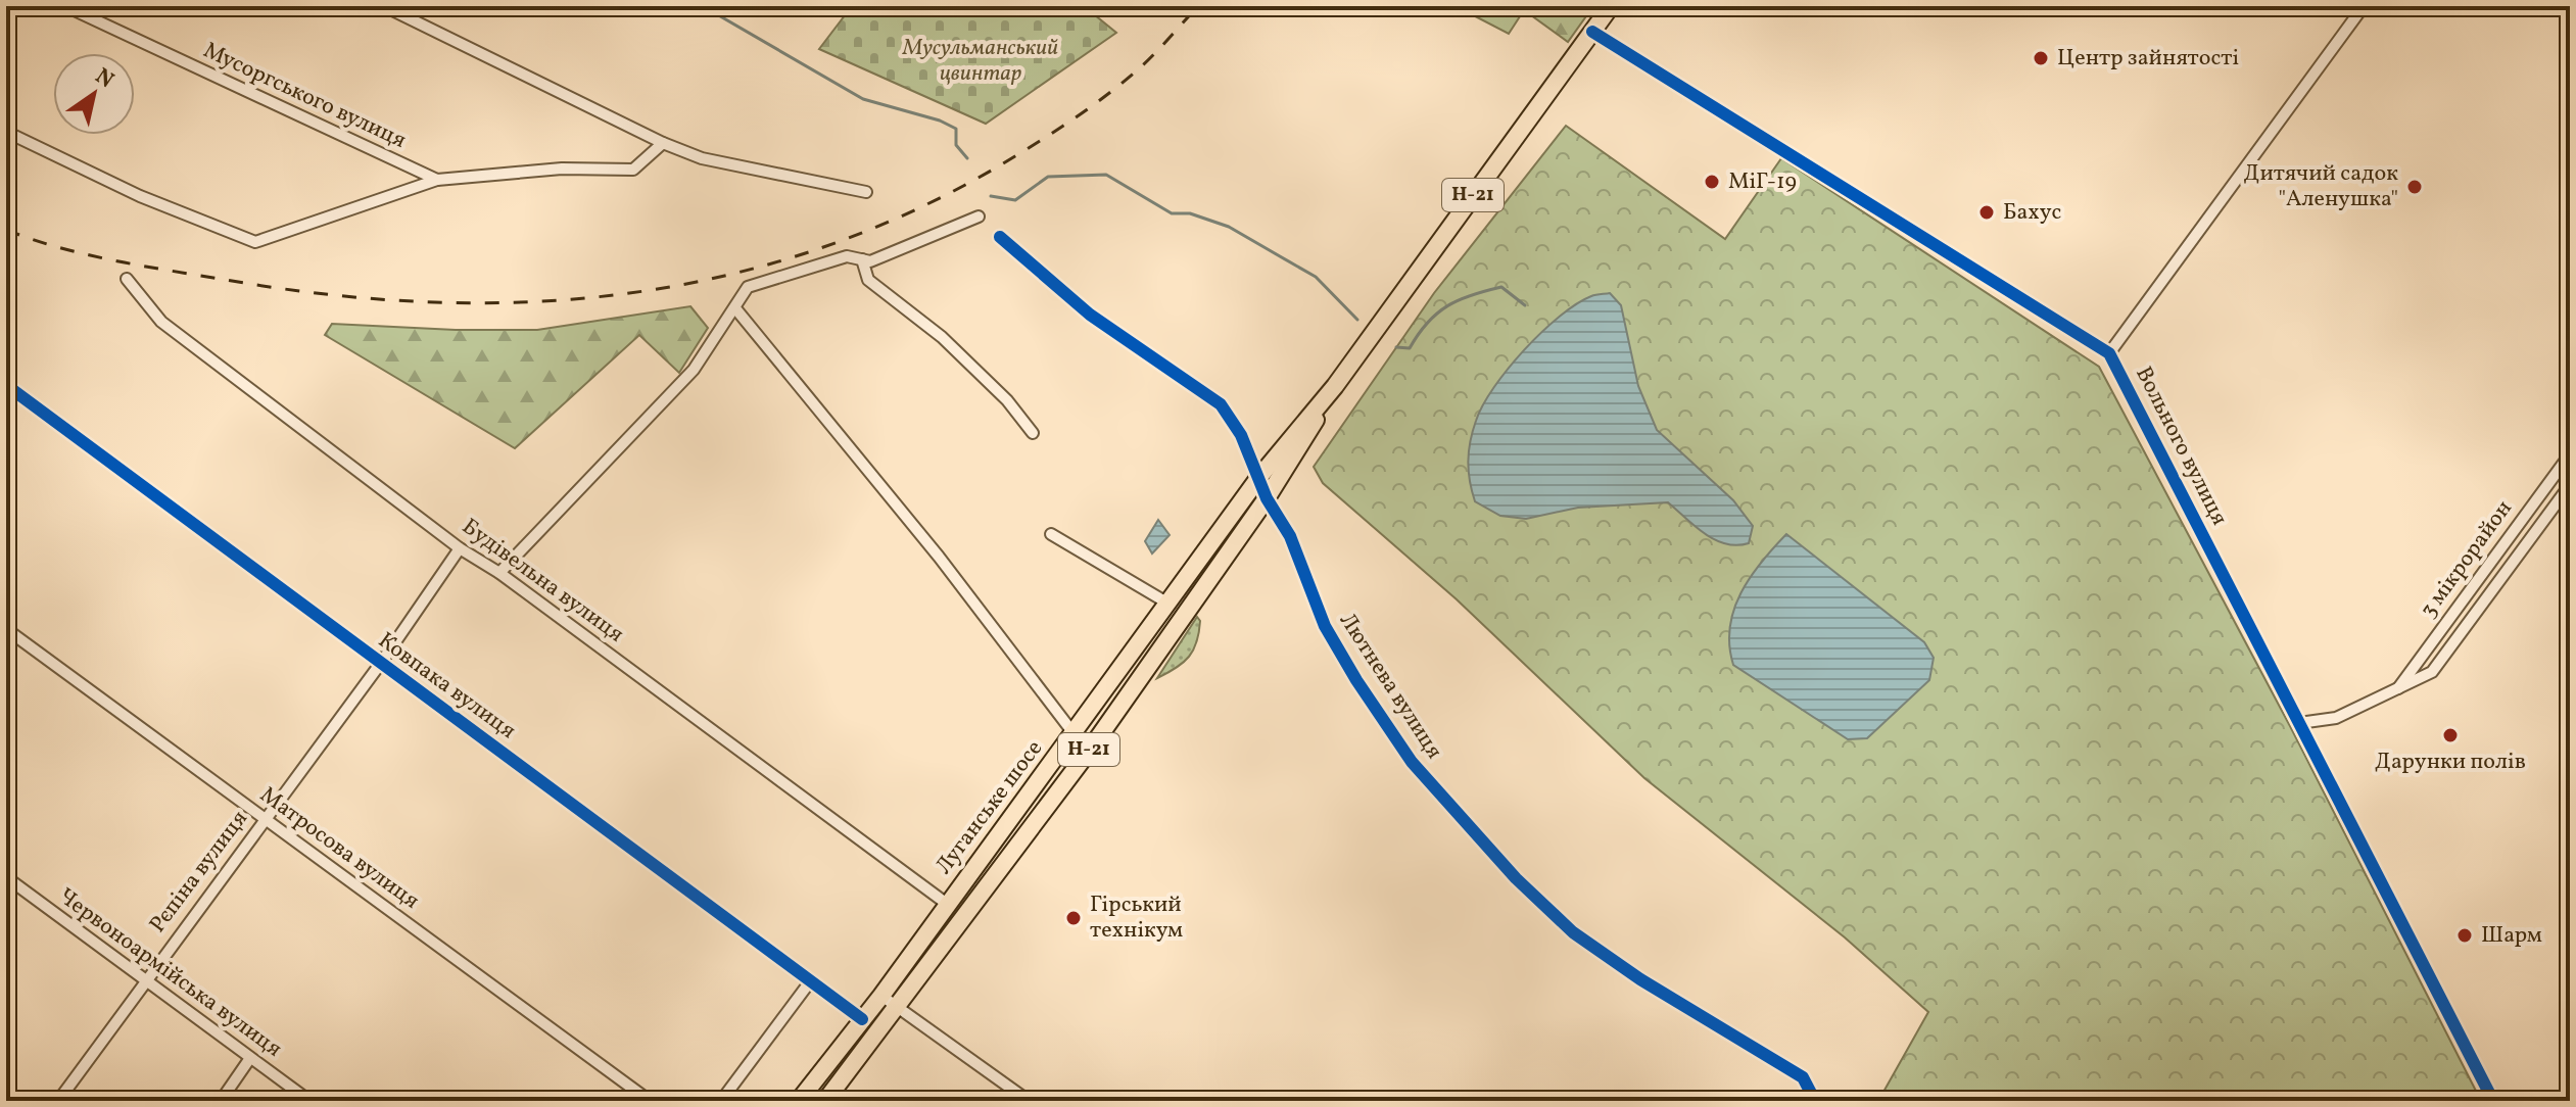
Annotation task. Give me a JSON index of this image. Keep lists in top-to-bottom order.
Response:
{
  "streets": {
    "main road": ["Н-21", "Луганське шосе"],
    "street": [
      "Мусоргського вулиця",
      "Вольного вулиця",
      "3 мікрорайон",
      "Будівельна вулиця",
      "Ковпака вулиця",
      "Лютнева вулиця",
      "Матросова вулиця",
      "Рєпіна вулиця",
      "Червоноармійська вулиця"
    ]
  },
  "crossings": [
    ["Вольного вулиця", "3 мікрорайон"],
    ["Вольного вулиця", "Луганське шосе"],
    ["Будівельна вулиця", "Луганське шосе"],
    ["Будівельна вулиця", "Рєпіна вулиця"],
    ["Ковпака вулиця", "Луганське шосе"],
    ["Ковпака вулиця", "Рєпіна вулиця"],
    ["Лютнева вулиця", "Луганське шосе"],
    ["Матросова вулиця", "Рєпіна вулиця"],
    ["Рєпіна вулиця", "Червоноармійська вулиця"]
  ],
  "parks": ["Мусульманський цвинтар"],
  "places": [
    "Центр зайнятості",
    "МіГ-19",
    "Дитячий садок \"Аленушка\"",
    "Бахус",
    "Дарунки полів",
    "Гірський технікум",
    "Шарм"
  ],
  "north": "top right"
}
